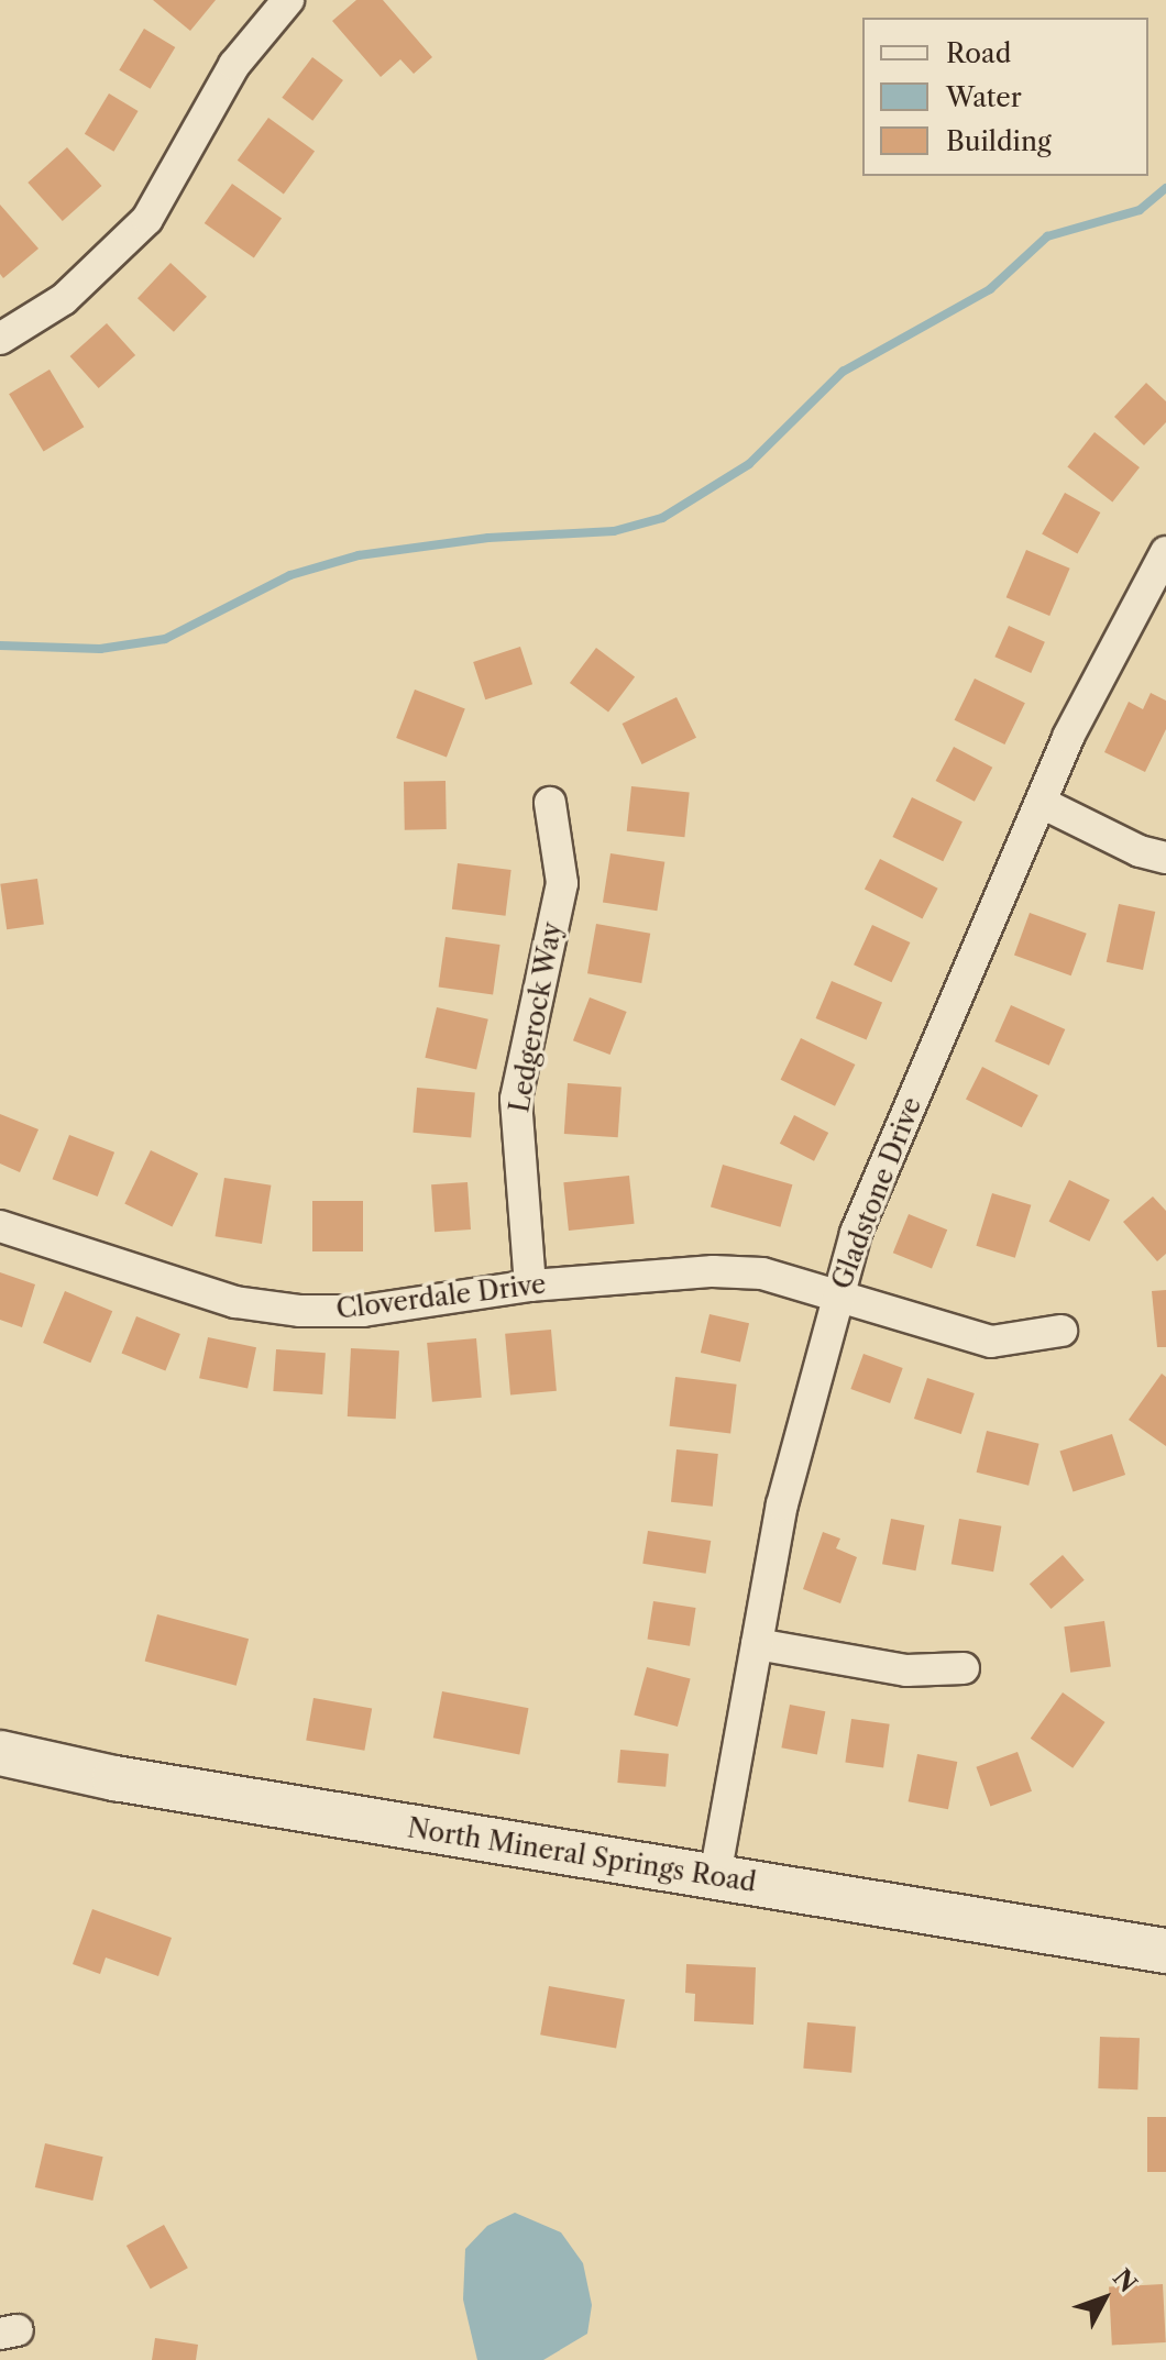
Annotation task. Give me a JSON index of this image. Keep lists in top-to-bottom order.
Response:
{
  "streets": {
    "street": [
      "Ledgerock Way",
      "Gladstone Drive",
      "Cloverdale Drive",
      "North Mineral Springs Road"
    ]
  },
  "crossings": [
    ["Ledgerock Way", "Cloverdale Drive"],
    ["Gladstone Drive", "Cloverdale Drive"],
    ["Gladstone Drive", "North Mineral Springs Road"]
  ],
  "legend": ["Road", "Water", "Building"],
  "north": "top right"
}
